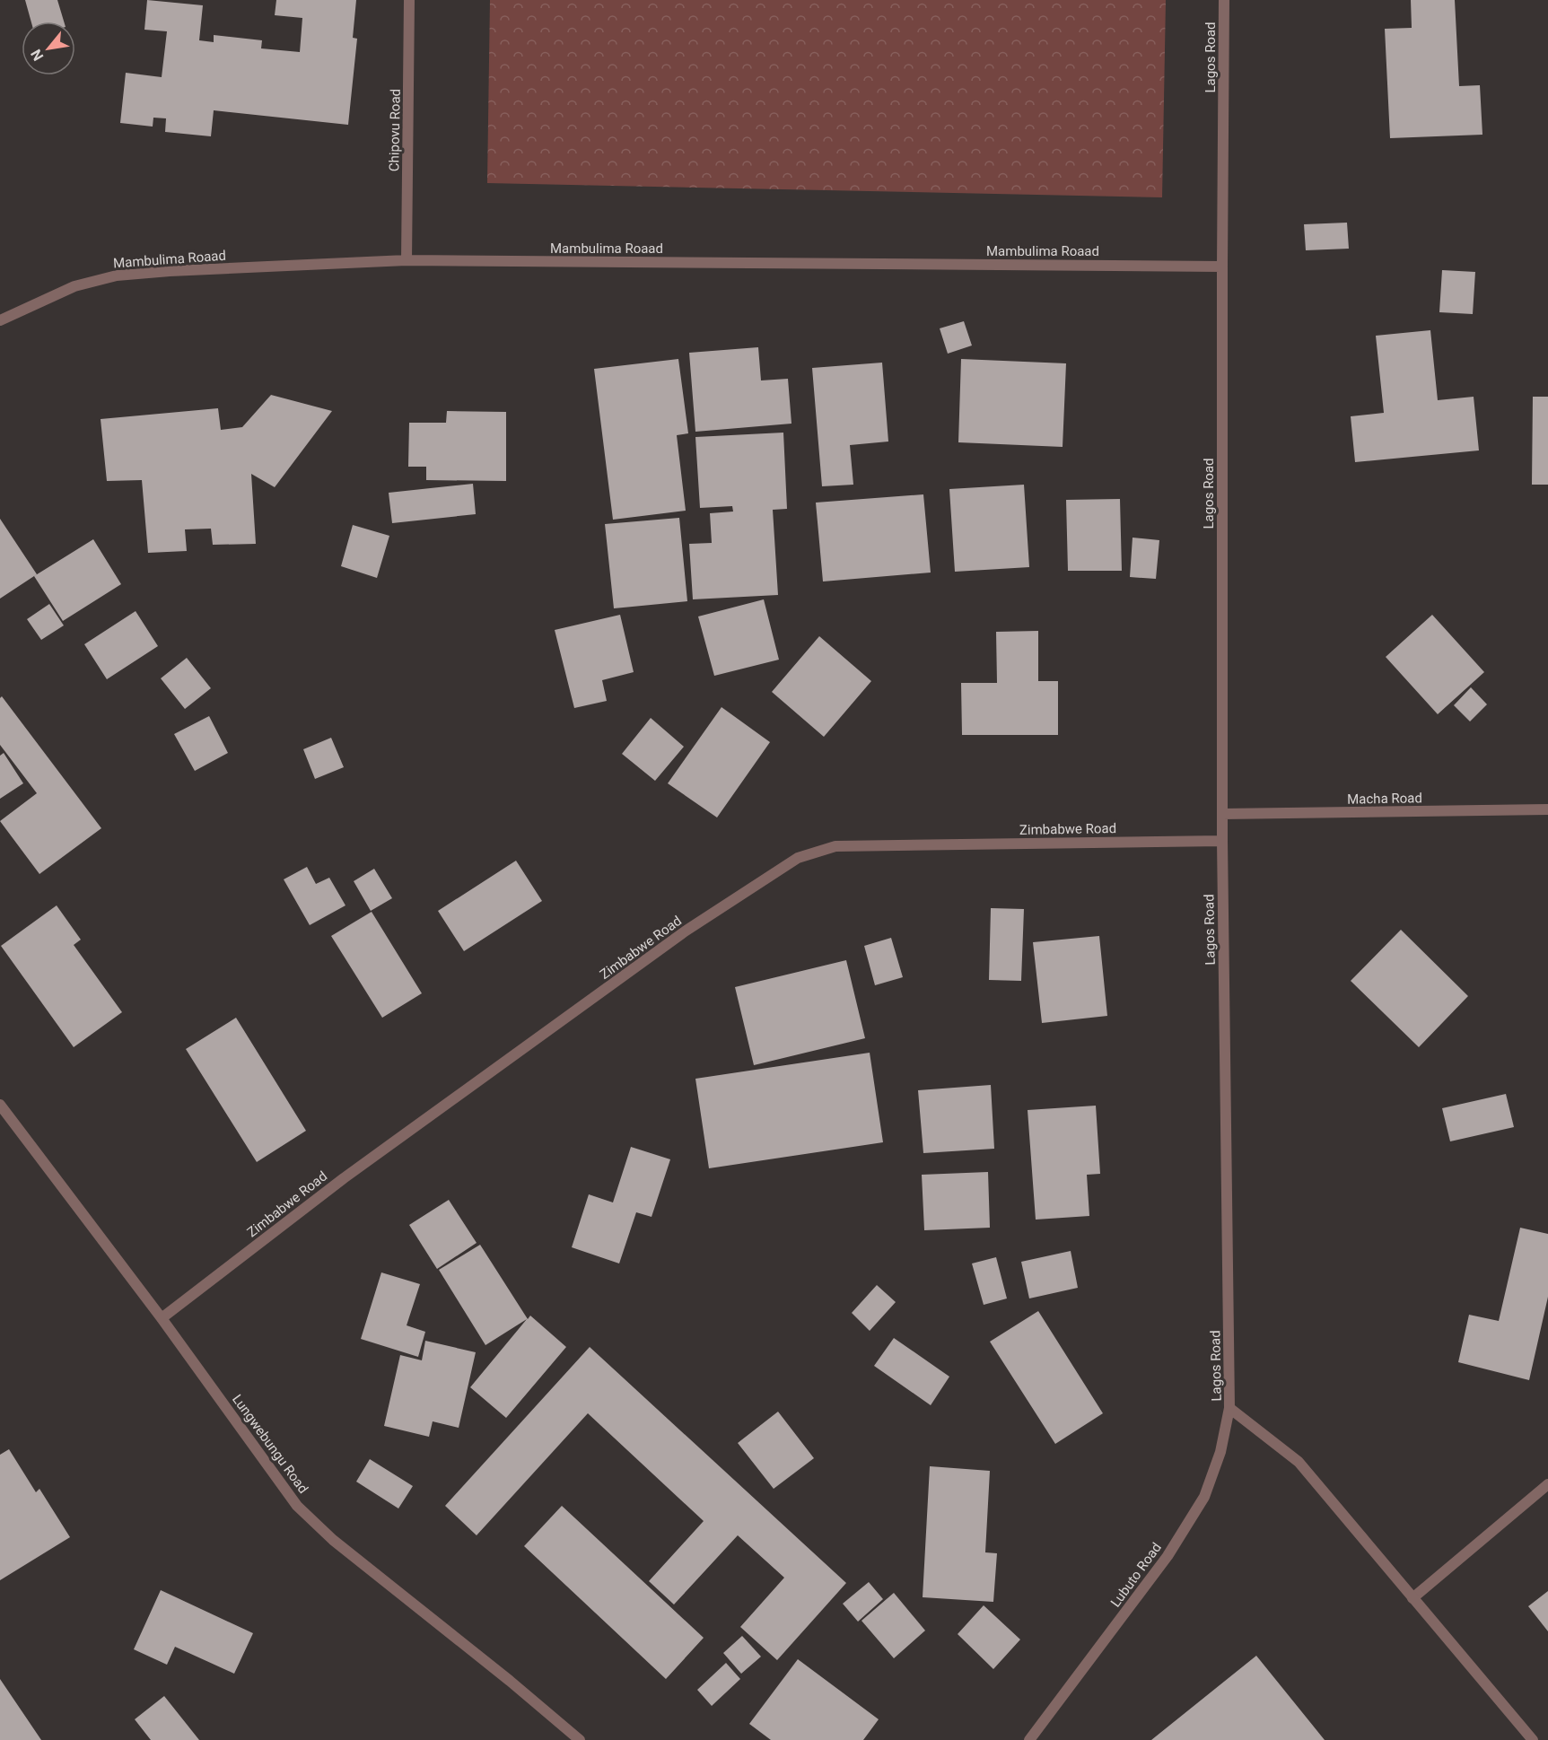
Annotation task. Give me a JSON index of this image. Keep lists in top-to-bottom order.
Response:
{
  "streets": {
    "street": [
      "Lagos Road",
      "Chipovu Road",
      "Mambulima Roaad",
      "Macha Road",
      "Zimbabwe Road",
      "Lungwebungu Road",
      "Lubuto Road"
    ]
  },
  "crossings": [
    ["Lagos Road", "Mambulima Roaad"],
    ["Lagos Road", "Macha Road"],
    ["Lagos Road", "Zimbabwe Road"],
    ["Lagos Road", "Lubuto Road"],
    ["Chipovu Road", "Mambulima Roaad"],
    ["Zimbabwe Road", "Lungwebungu Road"]
  ],
  "north": "bottom left"
}
